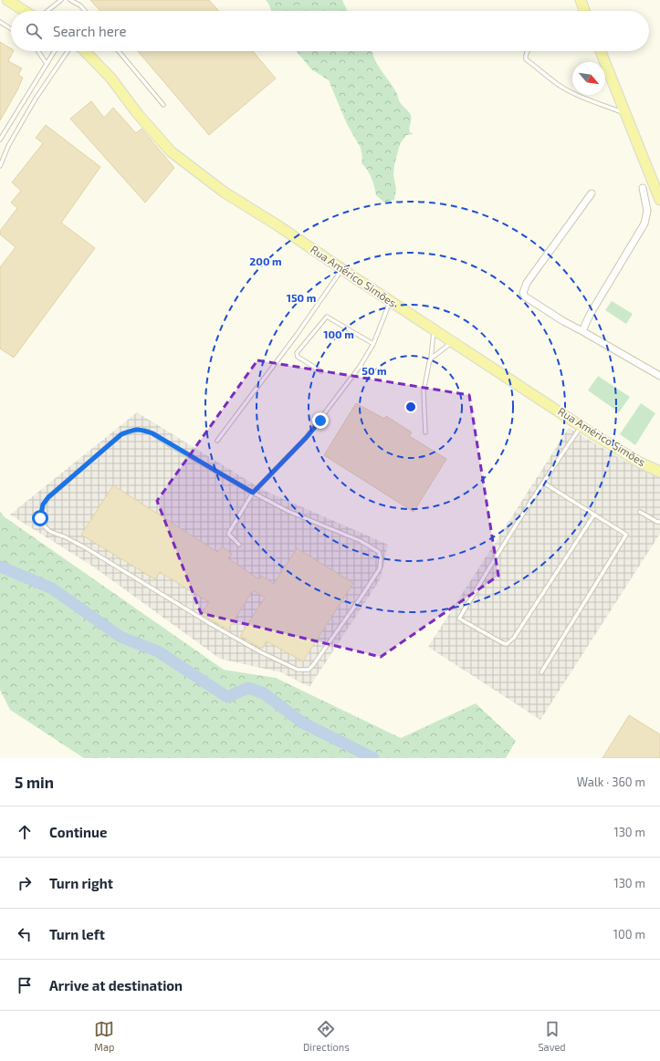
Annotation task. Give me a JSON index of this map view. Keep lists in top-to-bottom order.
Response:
{
  "streets": {
    "main road": ["Rua Américo Simões"]
  },
  "north": "bottom right",
  "page": {
    "search": "Search here",
    "heading": ["5 min", "Walk · 360 m"],
    "list": [
      ["Continue", "130 m"],
      ["Turn right", "130 m"],
      ["Turn left", "100 m"],
      "Arrive at destination"
    ],
    "nav": ["Map", "Directions", "Saved"]
  },
  "rings": [
    "200 m",
    "150 m",
    "100 m",
    "50 m"
  ]
}
